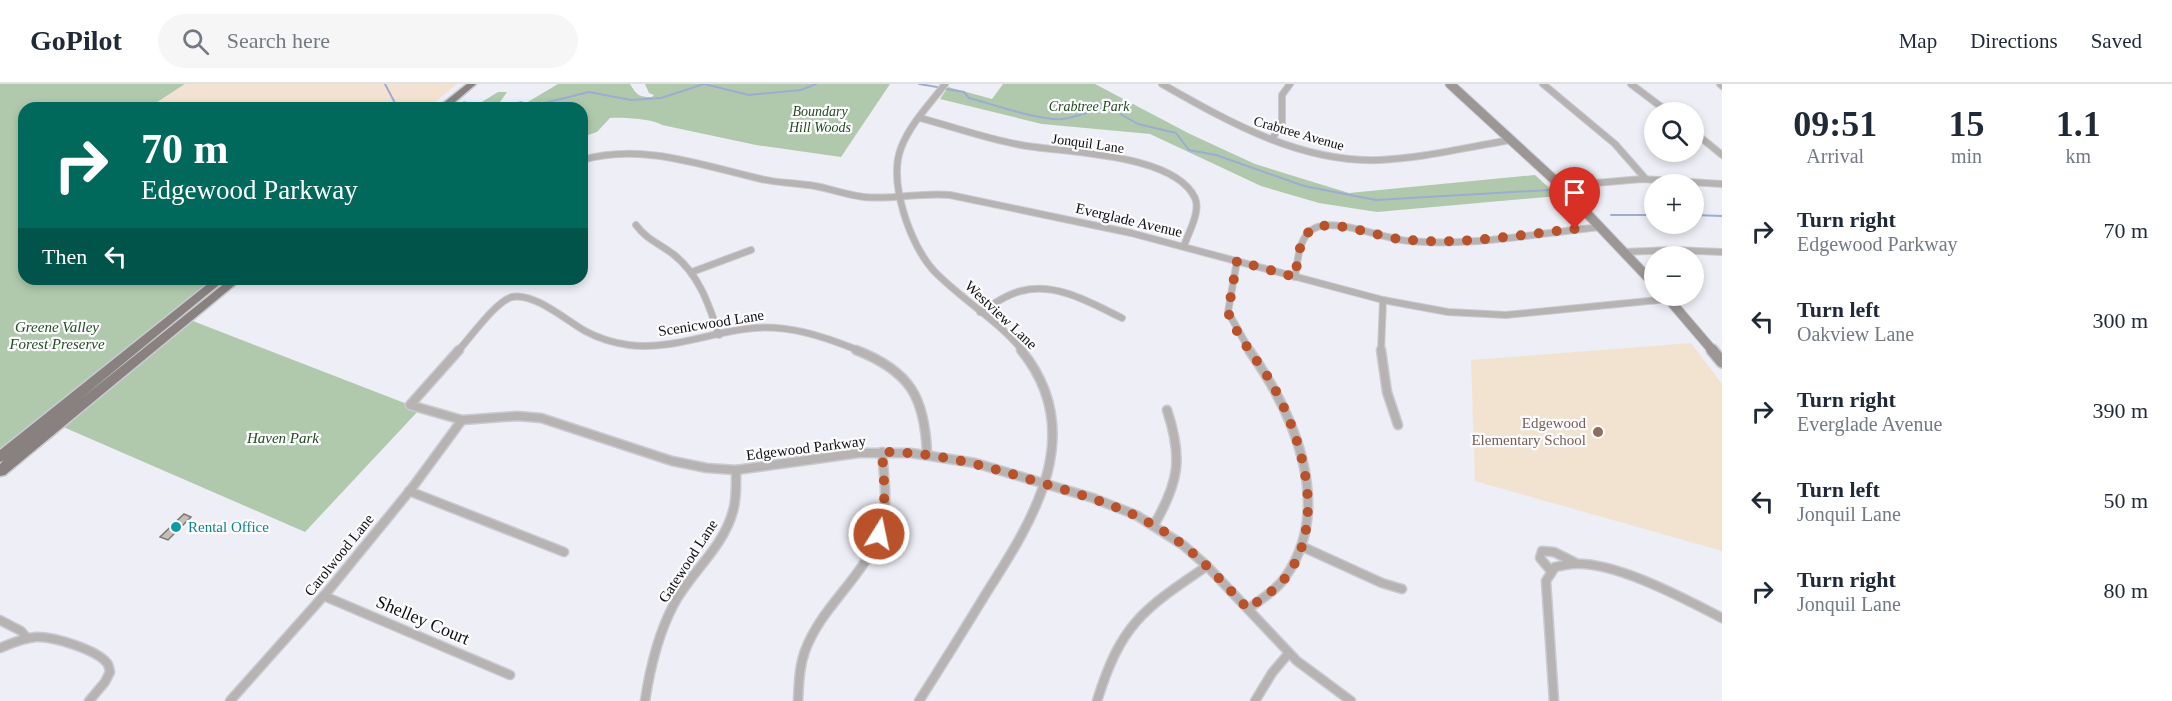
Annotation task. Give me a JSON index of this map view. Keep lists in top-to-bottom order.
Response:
{
  "streets": {
    "street": [
      "Crabtree Avenue",
      "Jonquil Lane",
      "Everglade Avenue",
      "Westview Lane",
      "Scenicwood Lane",
      "Edgewood Parkway",
      "Carolwood Lane",
      "Gatewood Lane",
      "Shelley Court"
    ]
  },
  "crossings": [
    ["Jonquil Lane", "Everglade Avenue"],
    ["Jonquil Lane", "Westview Lane"],
    ["Everglade Avenue", "Westview Lane"],
    ["Westview Lane", "Edgewood Parkway"],
    ["Scenicwood Lane", "Edgewood Parkway"],
    ["Edgewood Parkway", "Carolwood Lane"],
    ["Edgewood Parkway", "Gatewood Lane"],
    ["Carolwood Lane", "Shelley Court"]
  ],
  "parks": [
    "Crabtree Park",
    "Boundary Hill Woods",
    "Greene Valley Forest Preserve",
    "Haven Park"
  ],
  "places": ["Edgewood Elementary School", "Rental Office"],
  "page": {
    "header": "GoPilot",
    "search": "Search here",
    "nav": ["Map", "Directions", "Saved"],
    "eta": [
      "09:51",
      "Arrival",
      "15",
      "min",
      "1.1",
      "km"
    ],
    "map_buttons": ["+", "−"],
    "turn": ["70 m", "Edgewood Parkway"],
    "list": [
      {
        "name": "Turn right",
        "note": "Edgewood Parkway",
        "value": "70 m"
      },
      {
        "name": "Turn left",
        "note": "Oakview Lane",
        "value": "300 m"
      },
      {
        "name": "Turn right",
        "note": "Everglade Avenue",
        "value": "390 m"
      },
      {
        "name": "Turn left",
        "note": "Jonquil Lane",
        "value": "50 m"
      },
      {
        "name": "Turn right",
        "note": "Jonquil Lane",
        "value": "80 m"
      }
    ],
    "then": "Then"
  }
}
